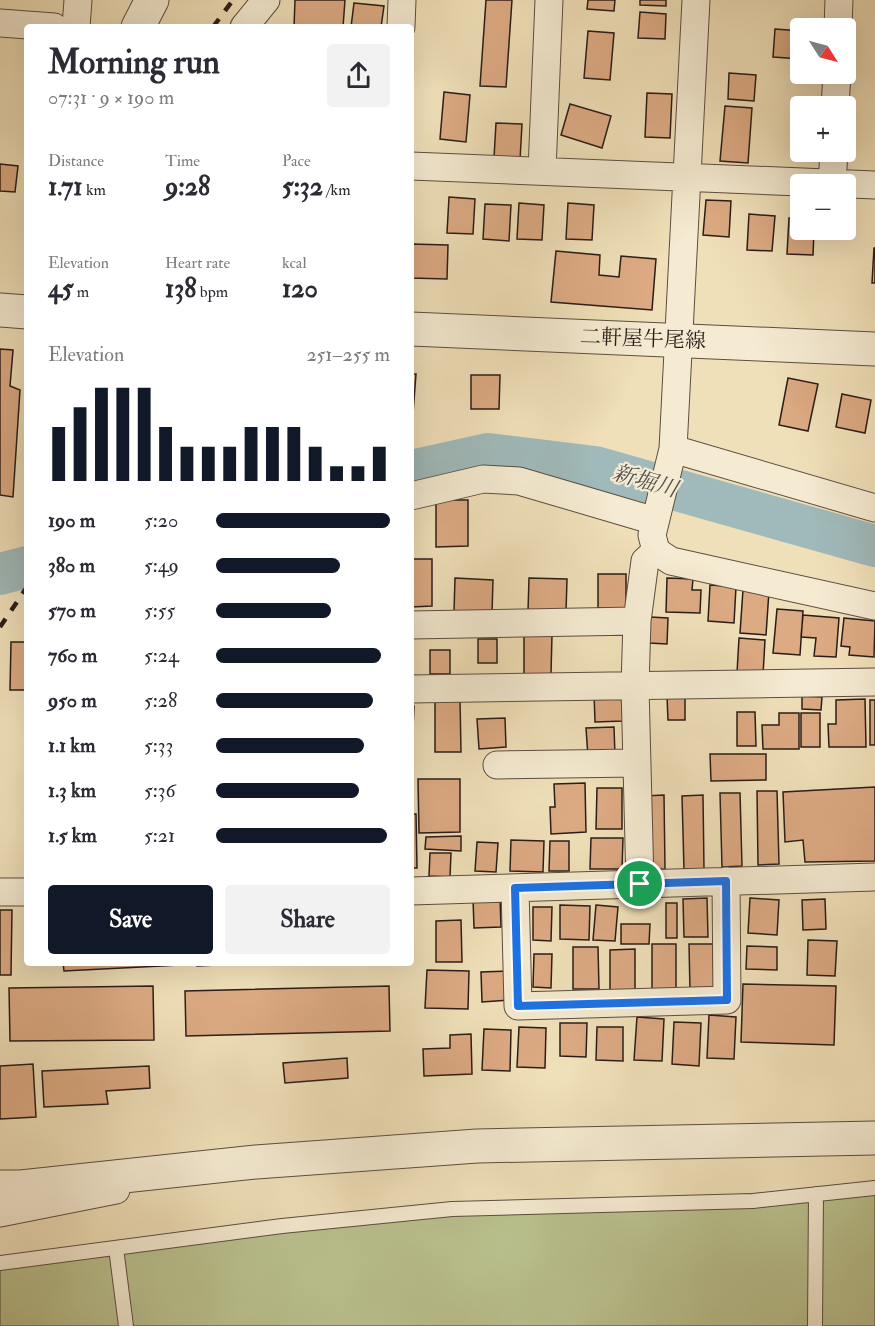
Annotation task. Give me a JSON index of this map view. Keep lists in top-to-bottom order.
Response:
{
  "streets": {
    "street": ["二軒屋牛尾線"]
  },
  "water": ["新堀川"],
  "north": "bottom right",
  "page": {
    "map_buttons": ["+", "−"],
    "heading": ["Morning run", "07:31 · 9 × 190 m"],
    "stats": [
      ["Distance", "1.71 km"],
      ["Time", "9:28"],
      ["Pace", "5:32 /km"],
      ["Elevation", "45 m"],
      ["Heart rate", "138 bpm"],
      ["kcal", "120"]
    ],
    "chart": ["Elevation", "251–255 m"],
    "list": [
      {
        "name": "190 m",
        "note": "5:20"
      },
      {
        "name": "380 m",
        "note": "5:49"
      },
      {
        "name": "570 m",
        "note": "5:55"
      },
      {
        "name": "760 m",
        "note": "5:24"
      },
      {
        "name": "950 m",
        "note": "5:28"
      },
      {
        "name": "1.1 km",
        "note": "5:33"
      },
      {
        "name": "1.3 km",
        "note": "5:36"
      },
      {
        "name": "1.5 km",
        "note": "5:21"
      }
    ],
    "buttons": ["Save", "Share"]
  }
}
